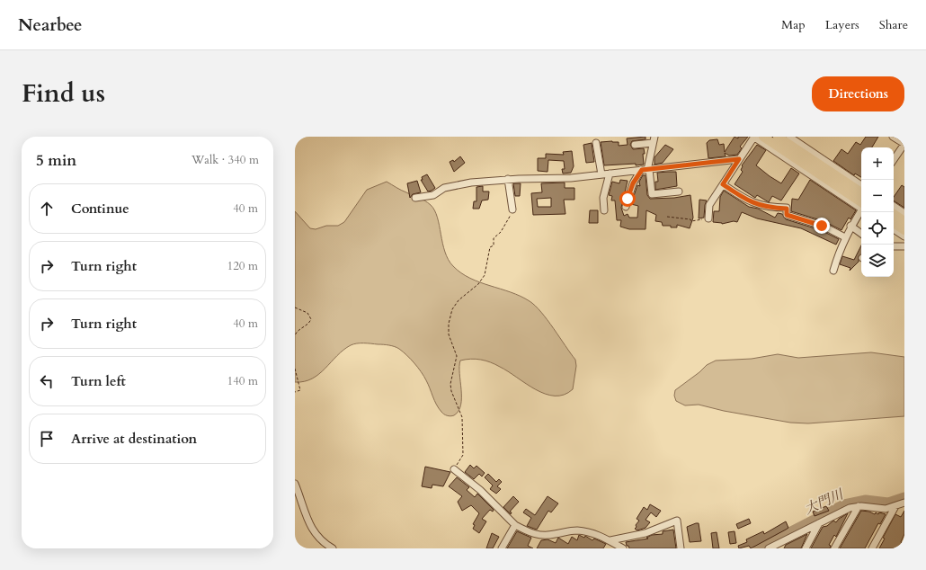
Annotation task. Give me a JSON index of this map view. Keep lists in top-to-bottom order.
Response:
{
  "water": ["大門川"],
  "page": {
    "header": "Nearbee",
    "nav": ["Map", "Layers", "Share"],
    "title": "Find us",
    "buttons": "Directions",
    "heading": ["5 min", "Walk · 340 m"],
    "map_buttons": ["+", "−"],
    "list": [
      ["Continue", "40 m"],
      ["Turn right", "120 m"],
      ["Turn right", "40 m"],
      ["Turn left", "140 m"],
      "Arrive at destination"
    ]
  }
}
